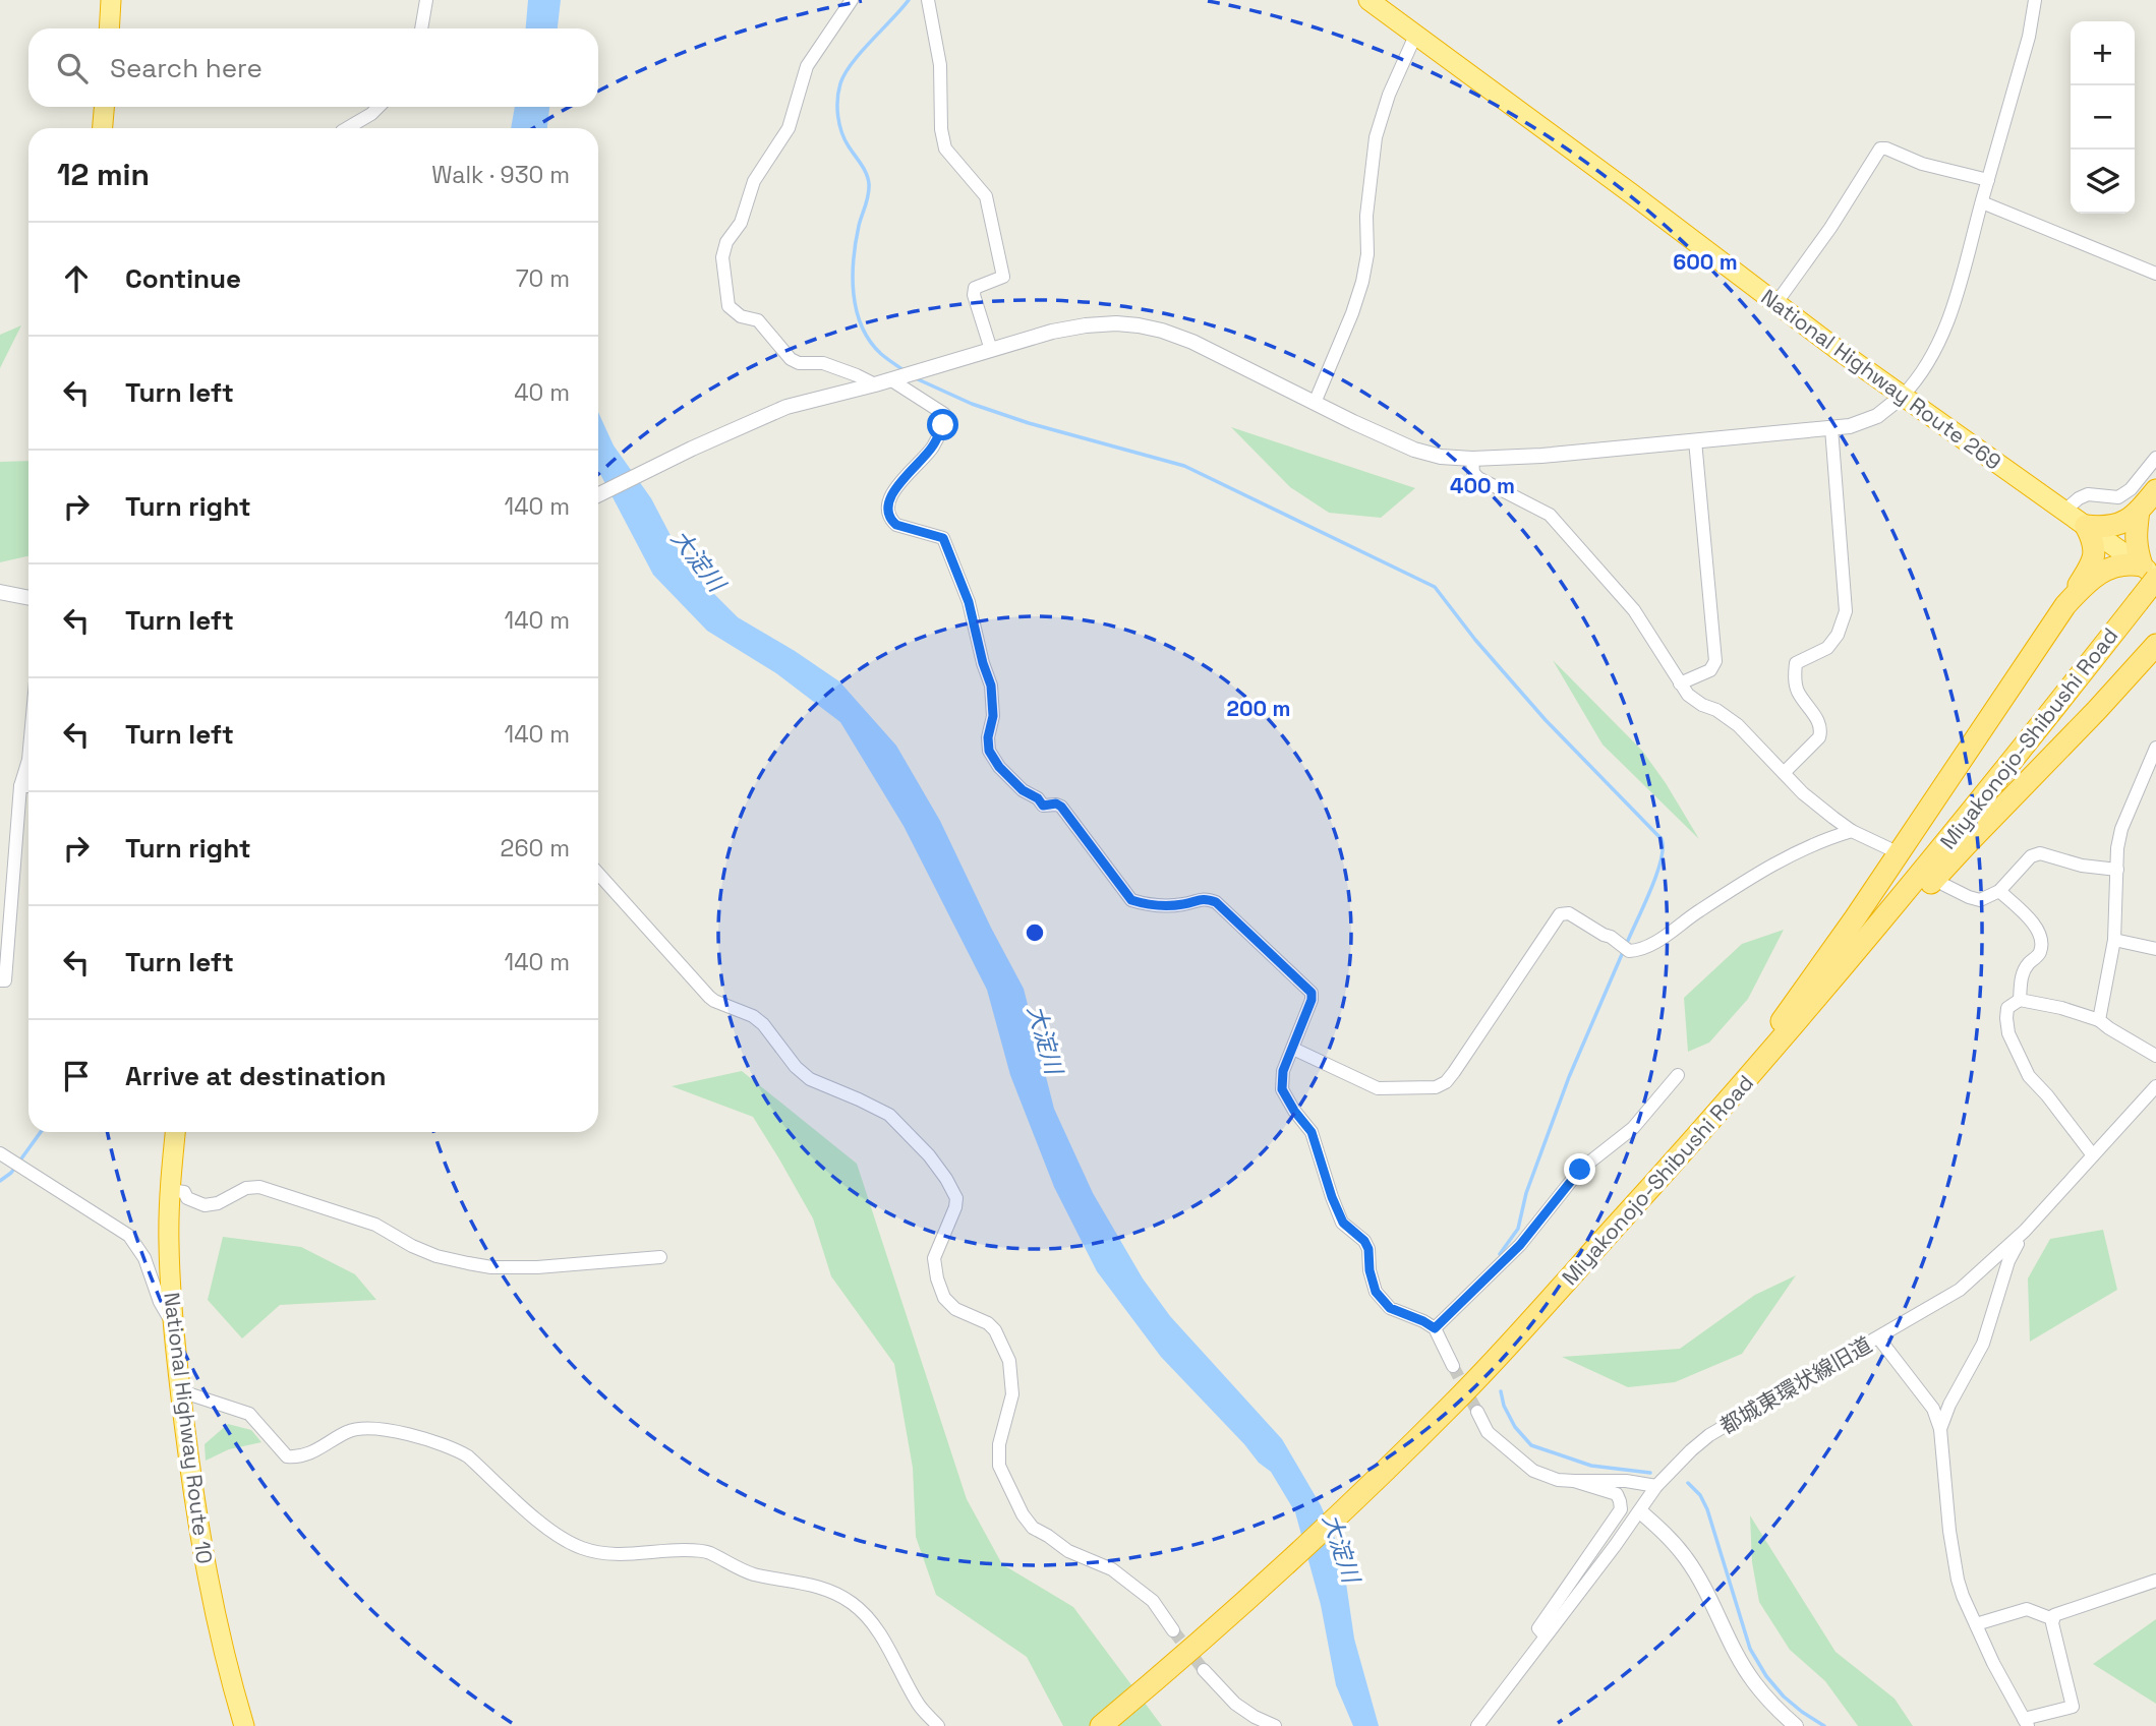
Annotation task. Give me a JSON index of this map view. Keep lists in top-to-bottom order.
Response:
{
  "streets": {
    "highway": ["National Highway Route 269", "Miyakonojo-Shibushi Road", "National Highway Route 10"],
    "street": ["都城東環状線旧道"]
  },
  "crossings": [
    ["National Highway Route 269", "Miyakonojo-Shibushi Road"]
  ],
  "water": ["大淀川"],
  "page": {
    "map_buttons": ["+", "−"],
    "search": "Search here",
    "heading": ["12 min", "Walk · 930 m"],
    "list": [
      ["Continue", "70 m"],
      ["Turn left", "40 m"],
      ["Turn right", "140 m"],
      ["Turn left", "140 m"],
      ["Turn left", "140 m"],
      ["Turn right", "260 m"],
      ["Turn left", "140 m"],
      "Arrive at destination"
    ]
  },
  "rings": ["600 m", "400 m", "200 m"]
}
